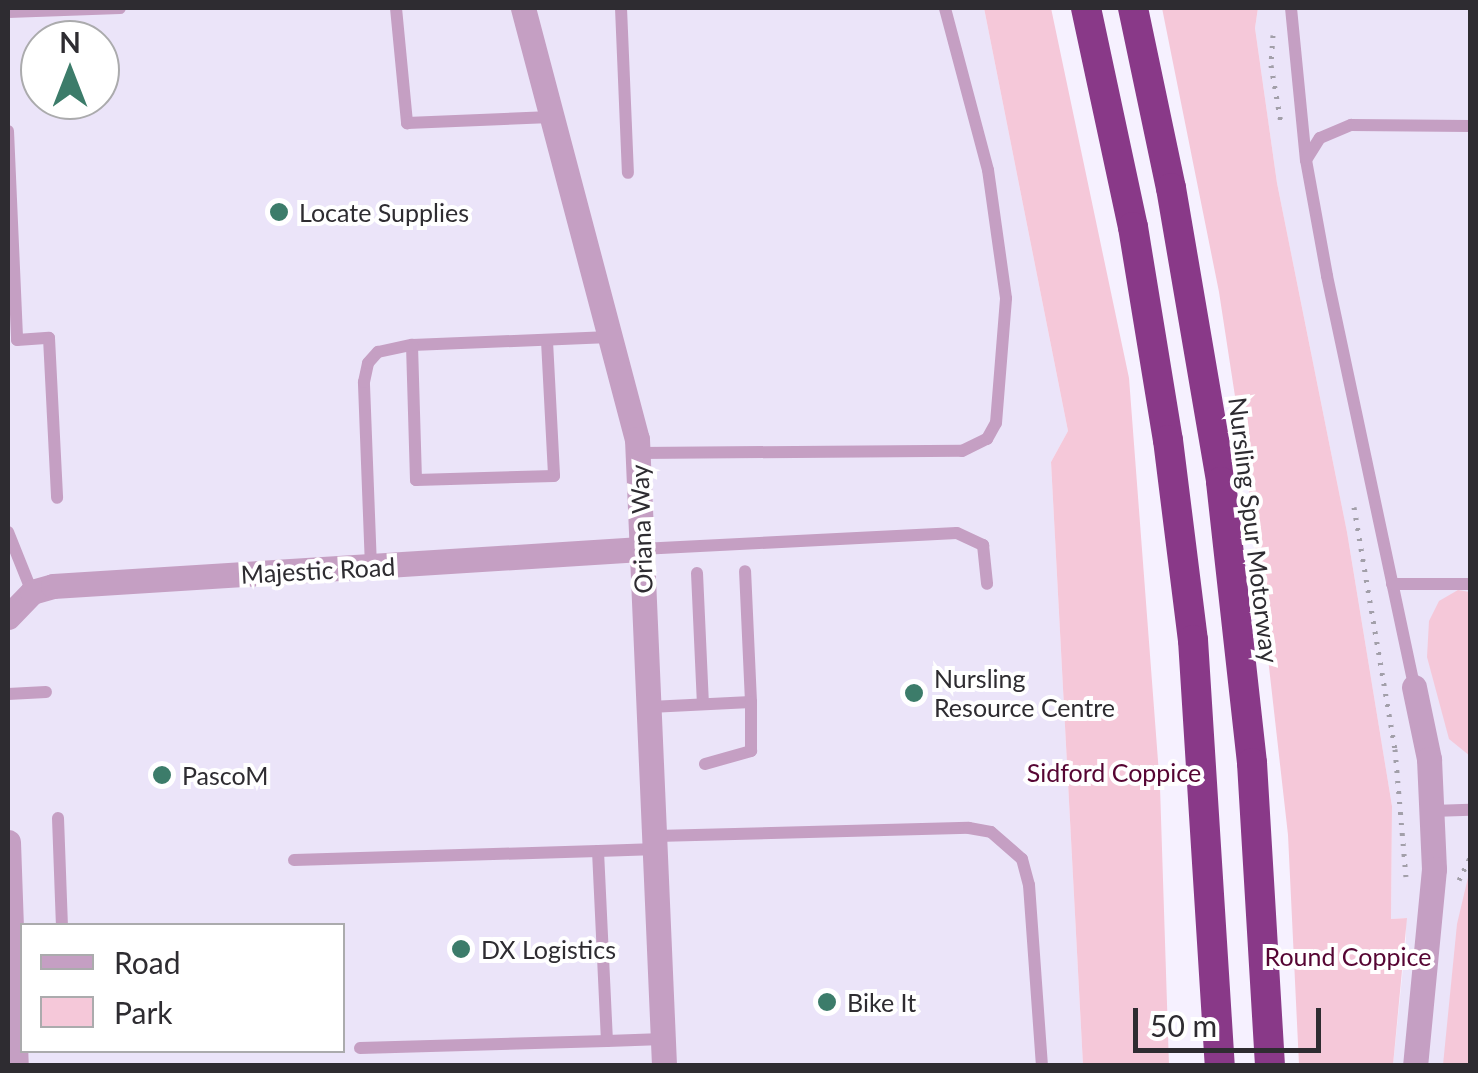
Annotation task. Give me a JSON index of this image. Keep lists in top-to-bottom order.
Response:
{
  "streets": {
    "highway": ["Nursling Spur Motorway"],
    "street": ["Oriana Way", "Majestic Road"]
  },
  "crossings": [
    ["Oriana Way", "Majestic Road"]
  ],
  "parks": ["Sidford Coppice", "Round Coppice"],
  "places": [
    "Locate Supplies",
    "Nursling Resource Centre",
    "PascoM",
    "DX Logistics",
    "Bike It"
  ],
  "legend": ["Road", "Park"],
  "scale_bar": "50 m",
  "north": "top"
}
